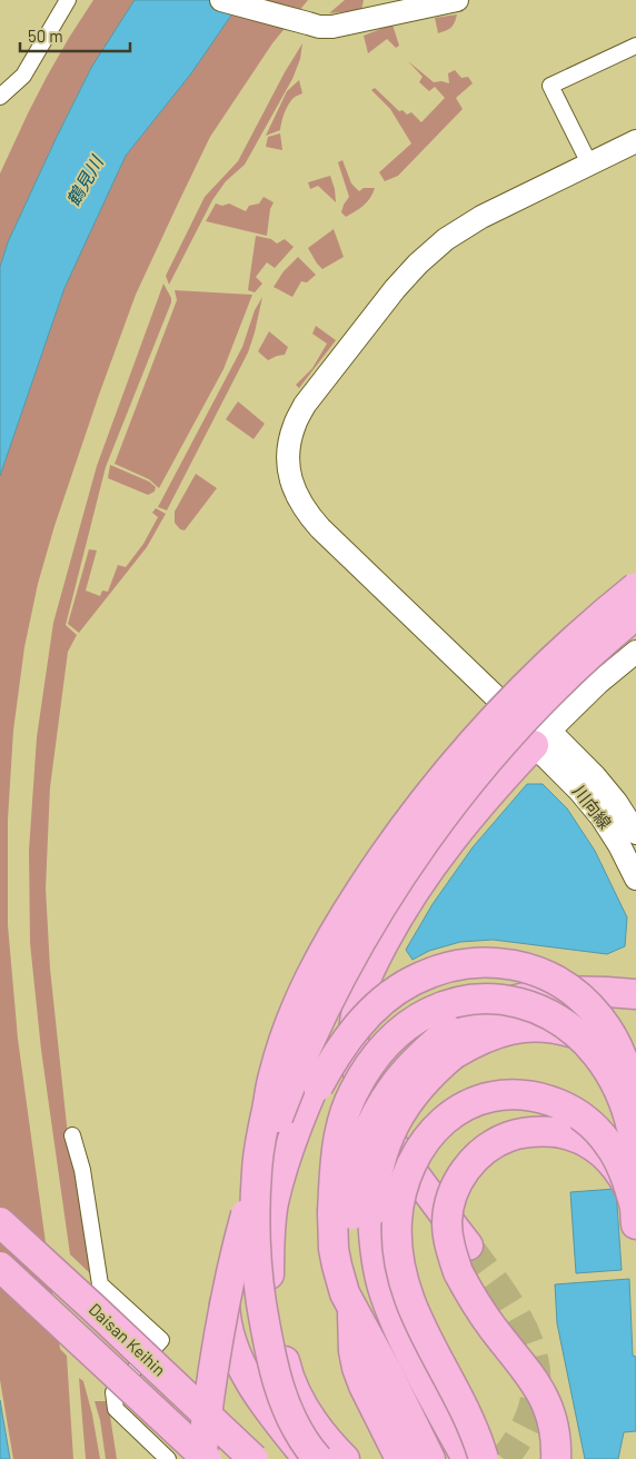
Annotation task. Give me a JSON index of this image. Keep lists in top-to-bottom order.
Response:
{
  "streets": {
    "highway": ["Daisan Keihin"],
    "street": ["川向線"]
  },
  "water": ["鶴見川"],
  "scale_bar": "50 m"
}
